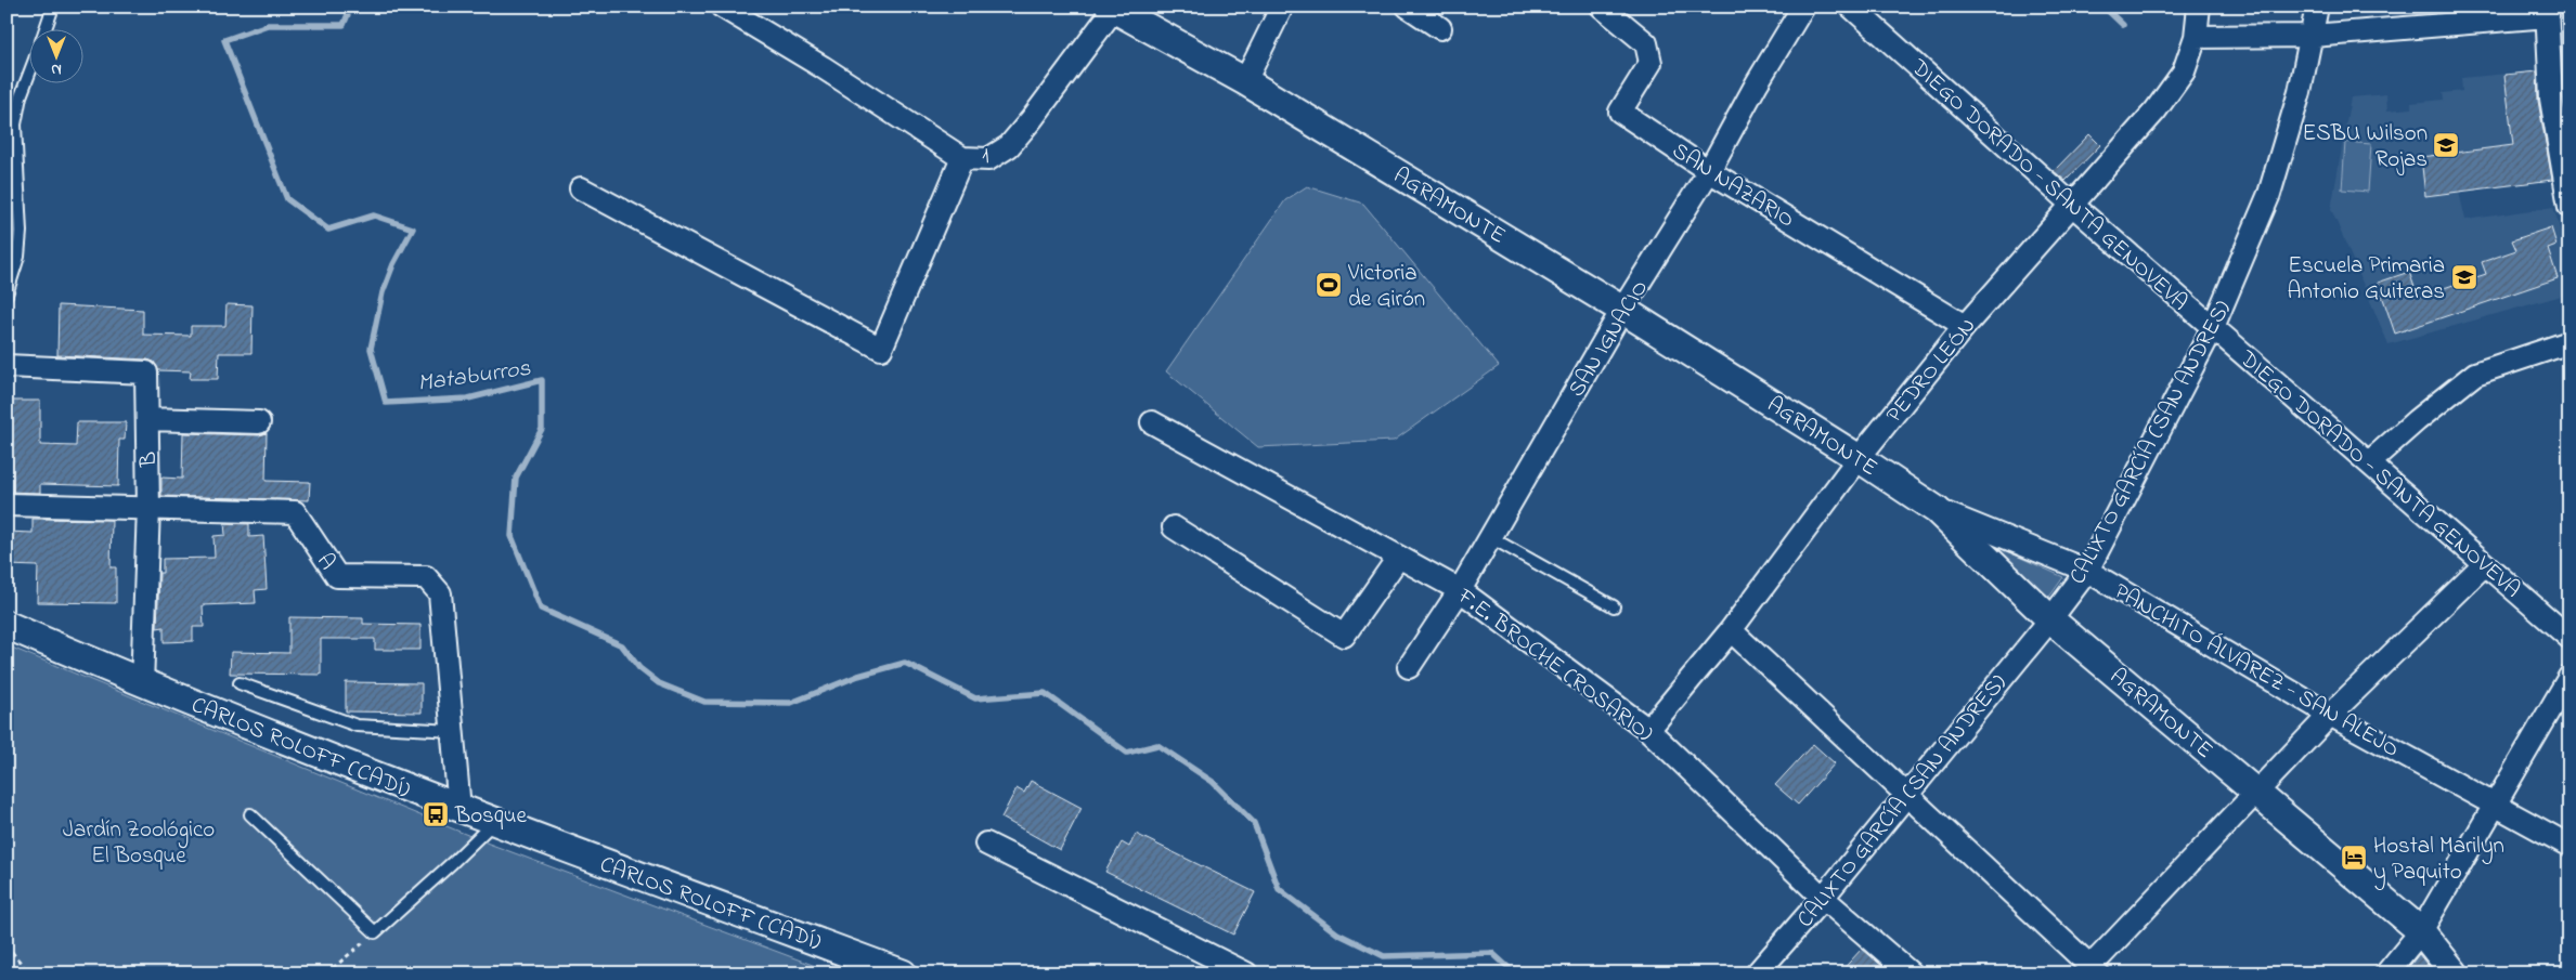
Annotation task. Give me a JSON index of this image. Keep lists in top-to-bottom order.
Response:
{
  "streets": {
    "street": [
      "1",
      "SAN NAZARIO",
      "DIEGO DORADO - SANTA GENOVEVA",
      "AGRAMONTE",
      "SAN IGNACIO",
      "PEDRO LEÓN",
      "CALIXTO GARCÍA (SAN ANDRES)",
      "B",
      "A",
      "F.E. BROCHE (ROSARIO)",
      "PANCHITO ÁLVAREZ - SAN ALEJO",
      "CARLOS ROLOFF (CADÍ)"
    ]
  },
  "crossings": [
    ["1", "AGRAMONTE"],
    ["SAN NAZARIO", "SAN IGNACIO"],
    ["SAN NAZARIO", "PEDRO LEÓN"],
    ["DIEGO DORADO - SANTA GENOVEVA", "PEDRO LEÓN"],
    ["DIEGO DORADO - SANTA GENOVEVA", "CALIXTO GARCÍA (SAN ANDRES)"],
    ["AGRAMONTE", "SAN IGNACIO"],
    ["AGRAMONTE", "PEDRO LEÓN"],
    ["AGRAMONTE", "CALIXTO GARCÍA (SAN ANDRES)"],
    ["AGRAMONTE", "PANCHITO ÁLVAREZ - SAN ALEJO"],
    ["SAN IGNACIO", "F.E. BROCHE (ROSARIO)"],
    ["PEDRO LEÓN", "F.E. BROCHE (ROSARIO)"],
    ["CALIXTO GARCÍA (SAN ANDRES)", "F.E. BROCHE (ROSARIO)"],
    ["CALIXTO GARCÍA (SAN ANDRES)", "PANCHITO ÁLVAREZ - SAN ALEJO"],
    ["B", "A"],
    ["B", "CARLOS ROLOFF (CADÍ)"],
    ["A", "CARLOS ROLOFF (CADÍ)"]
  ],
  "water": ["Mataburros"],
  "parks": ["Jardín Zoológico El Bosque"],
  "places": {
    "school or university": ["ESBU Wilson Rojas", "Escuela Primaria Antonio Guiteras"],
    "sports": ["Victoria de Girón"],
    "bus stop": ["Bosque"],
    "hotel": ["Hostal Marilyn y Paquito"]
  },
  "north": "bottom"
}
